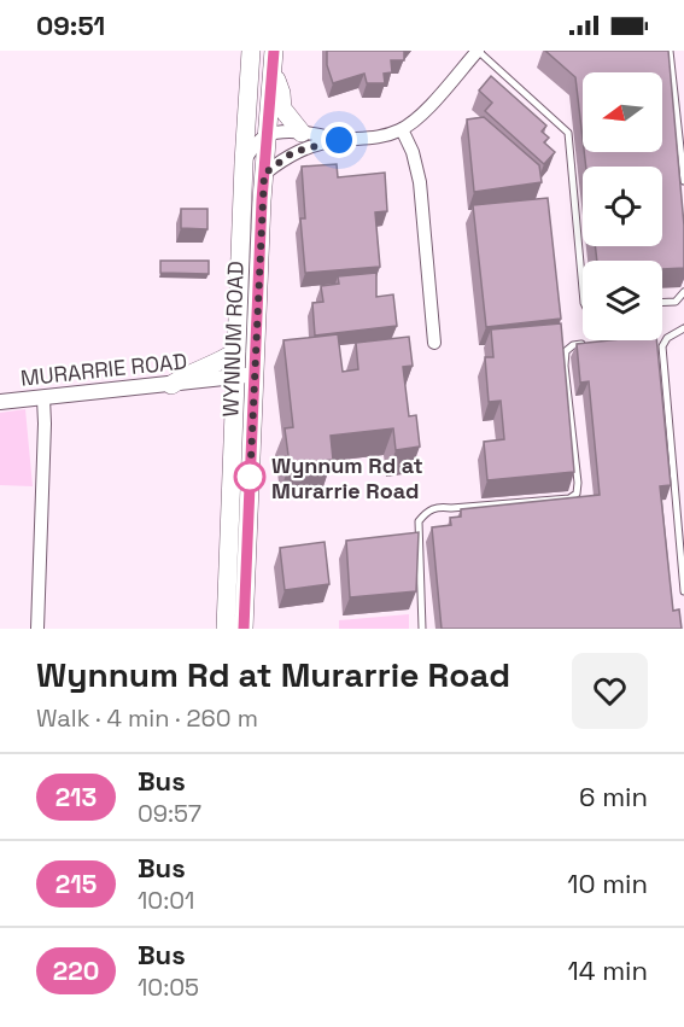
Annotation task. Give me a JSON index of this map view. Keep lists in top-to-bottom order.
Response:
{
  "streets": {
    "main road": ["WYNNUM ROAD"],
    "street": ["MURARRIE ROAD"]
  },
  "crossings": [
    ["WYNNUM ROAD", "MURARRIE ROAD"]
  ],
  "places": ["Wynnum Rd at Murarrie Road"],
  "lines": ["bus line 213"],
  "north": "left",
  "page": {
    "status": "09:51",
    "heading": ["Wynnum Rd at Murarrie Road", "Walk · 4 min · 260 m"],
    "list": [
      {
        "mark": "213",
        "name": "Bus",
        "note": "09:57",
        "value": "6 min"
      },
      {
        "mark": "215",
        "name": "Bus",
        "note": "10:01",
        "value": "10 min"
      },
      {
        "mark": "220",
        "name": "Bus",
        "note": "10:05",
        "value": "14 min"
      }
    ]
  }
}
